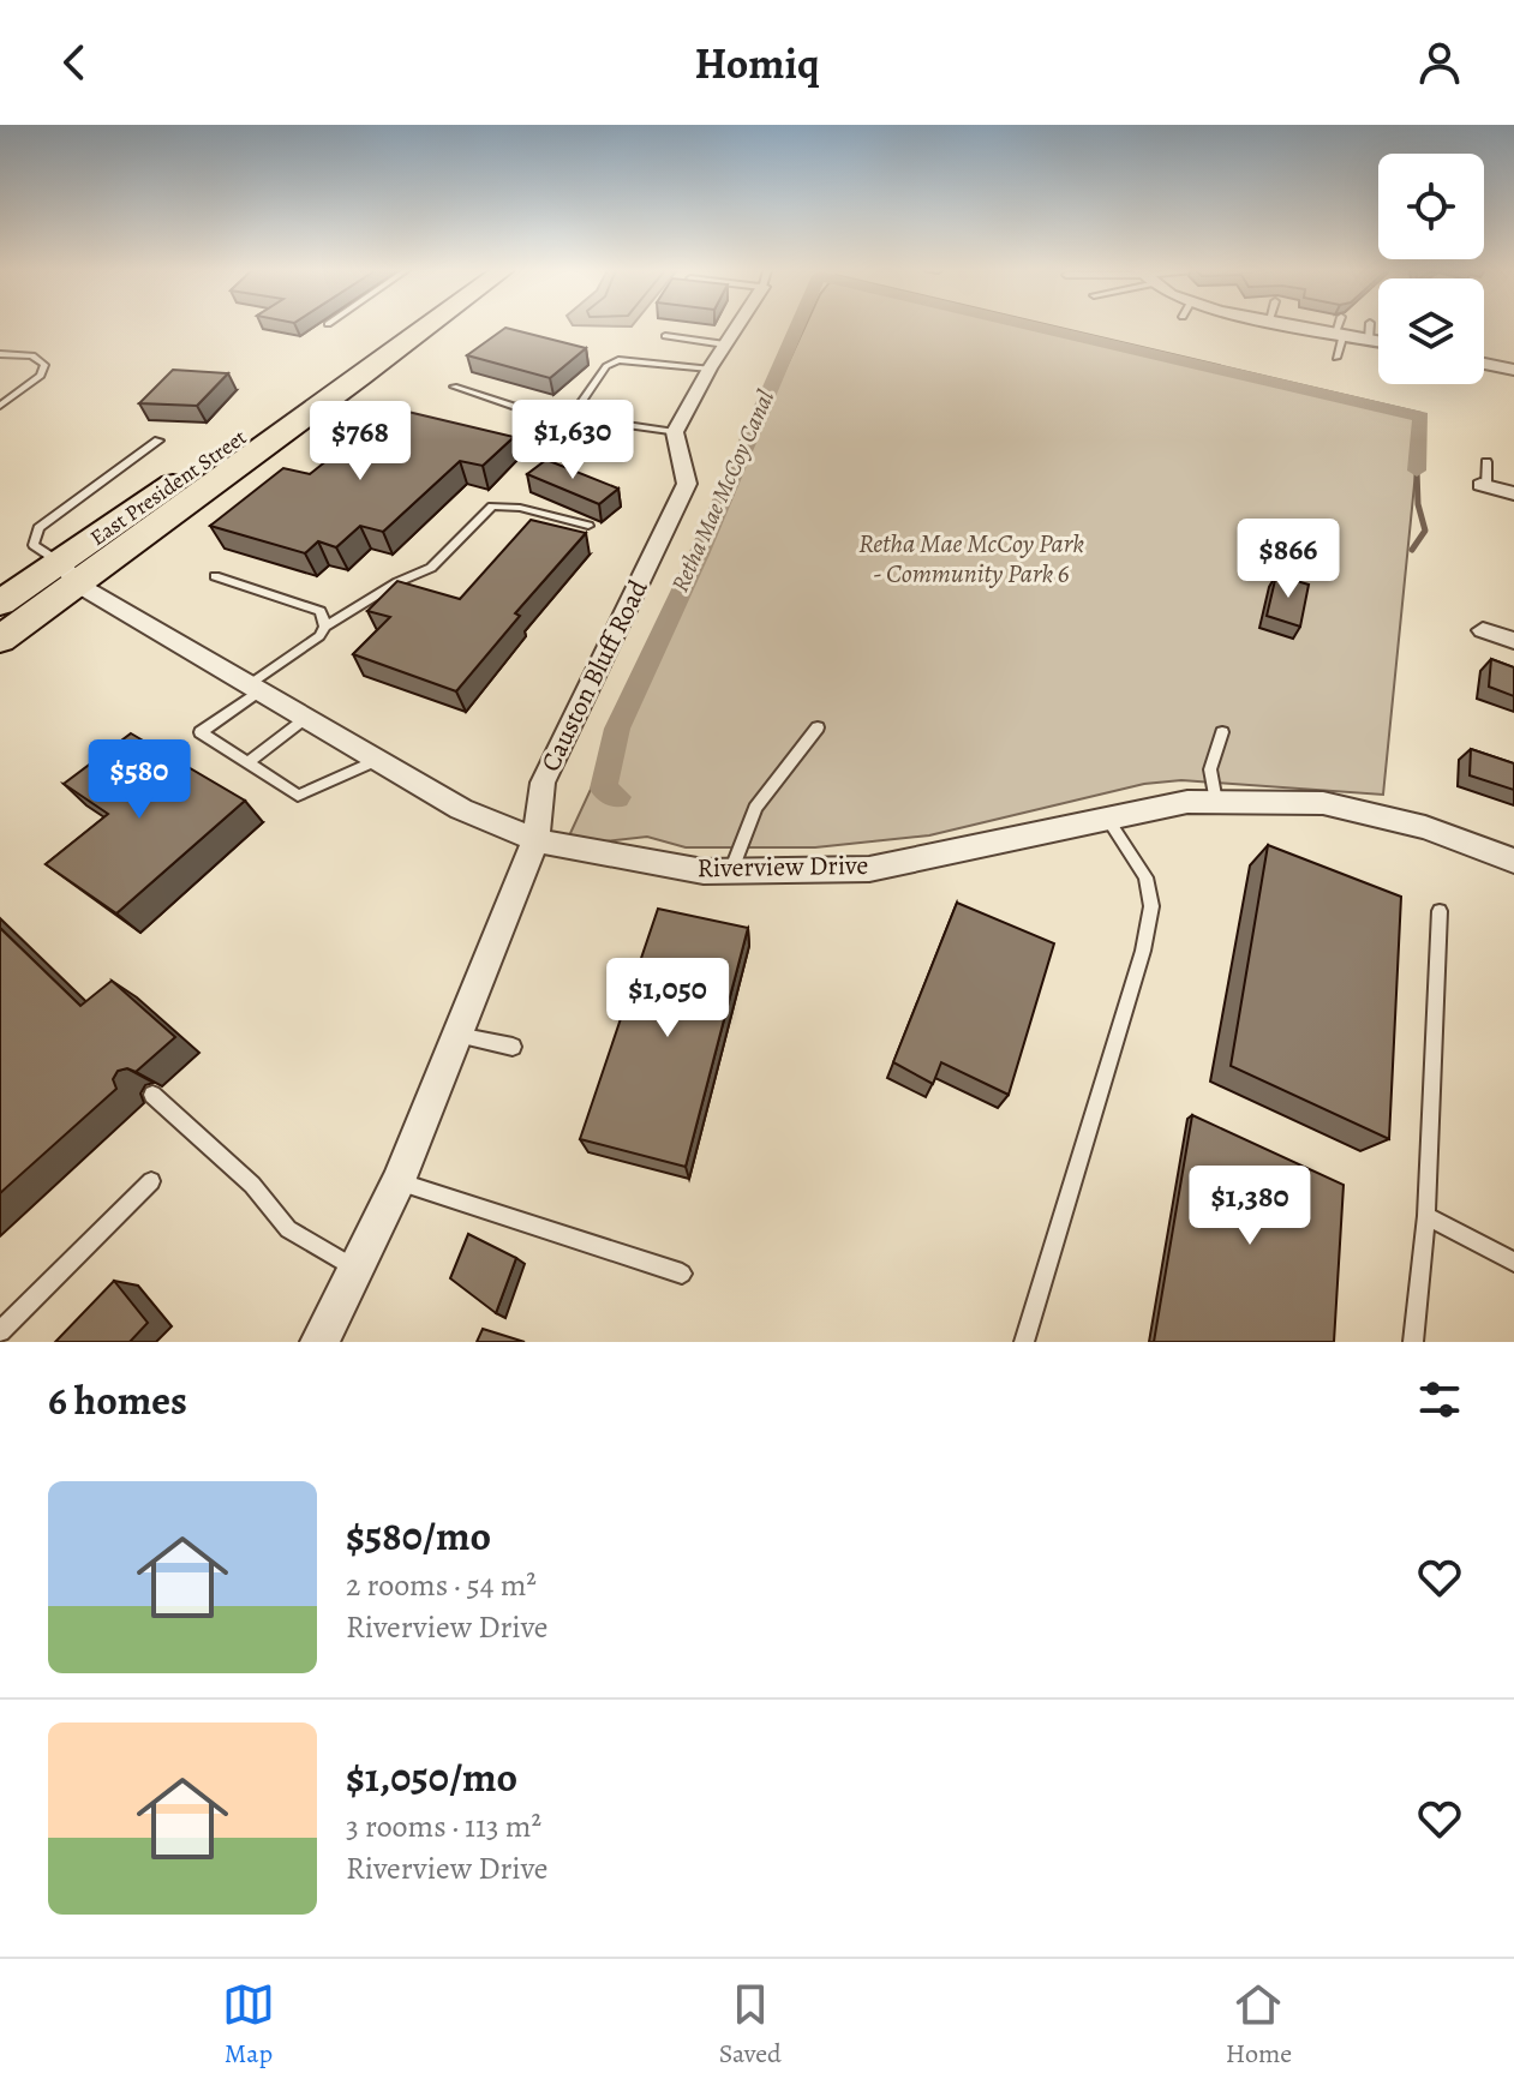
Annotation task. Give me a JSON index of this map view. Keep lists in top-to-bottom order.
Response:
{
  "streets": {
    "main road": ["East President Street"],
    "street": ["Causton Bluff Road", "Riverview Drive"]
  },
  "crossings": [
    ["East President Street", "Riverview Drive"],
    ["Causton Bluff Road", "Riverview Drive"]
  ],
  "water": ["Retha Mae McCoy Canal"],
  "parks": ["Retha Mae McCoy Park - Community Park 6"],
  "page": {
    "header": "Homiq",
    "price": [
      "$1,630",
      "$768",
      "$866",
      "$580",
      "$1,050",
      "$1,380"
    ],
    "heading": "6 homes",
    "list": [
      {
        "name": "$580/mo",
        "note": "2 rooms · 54 m² · Riverview Drive"
      },
      {
        "name": "$1,050/mo",
        "note": "3 rooms · 113 m² · Riverview Drive"
      }
    ],
    "tabs": ["Map", "Saved", "Home"]
  }
}
